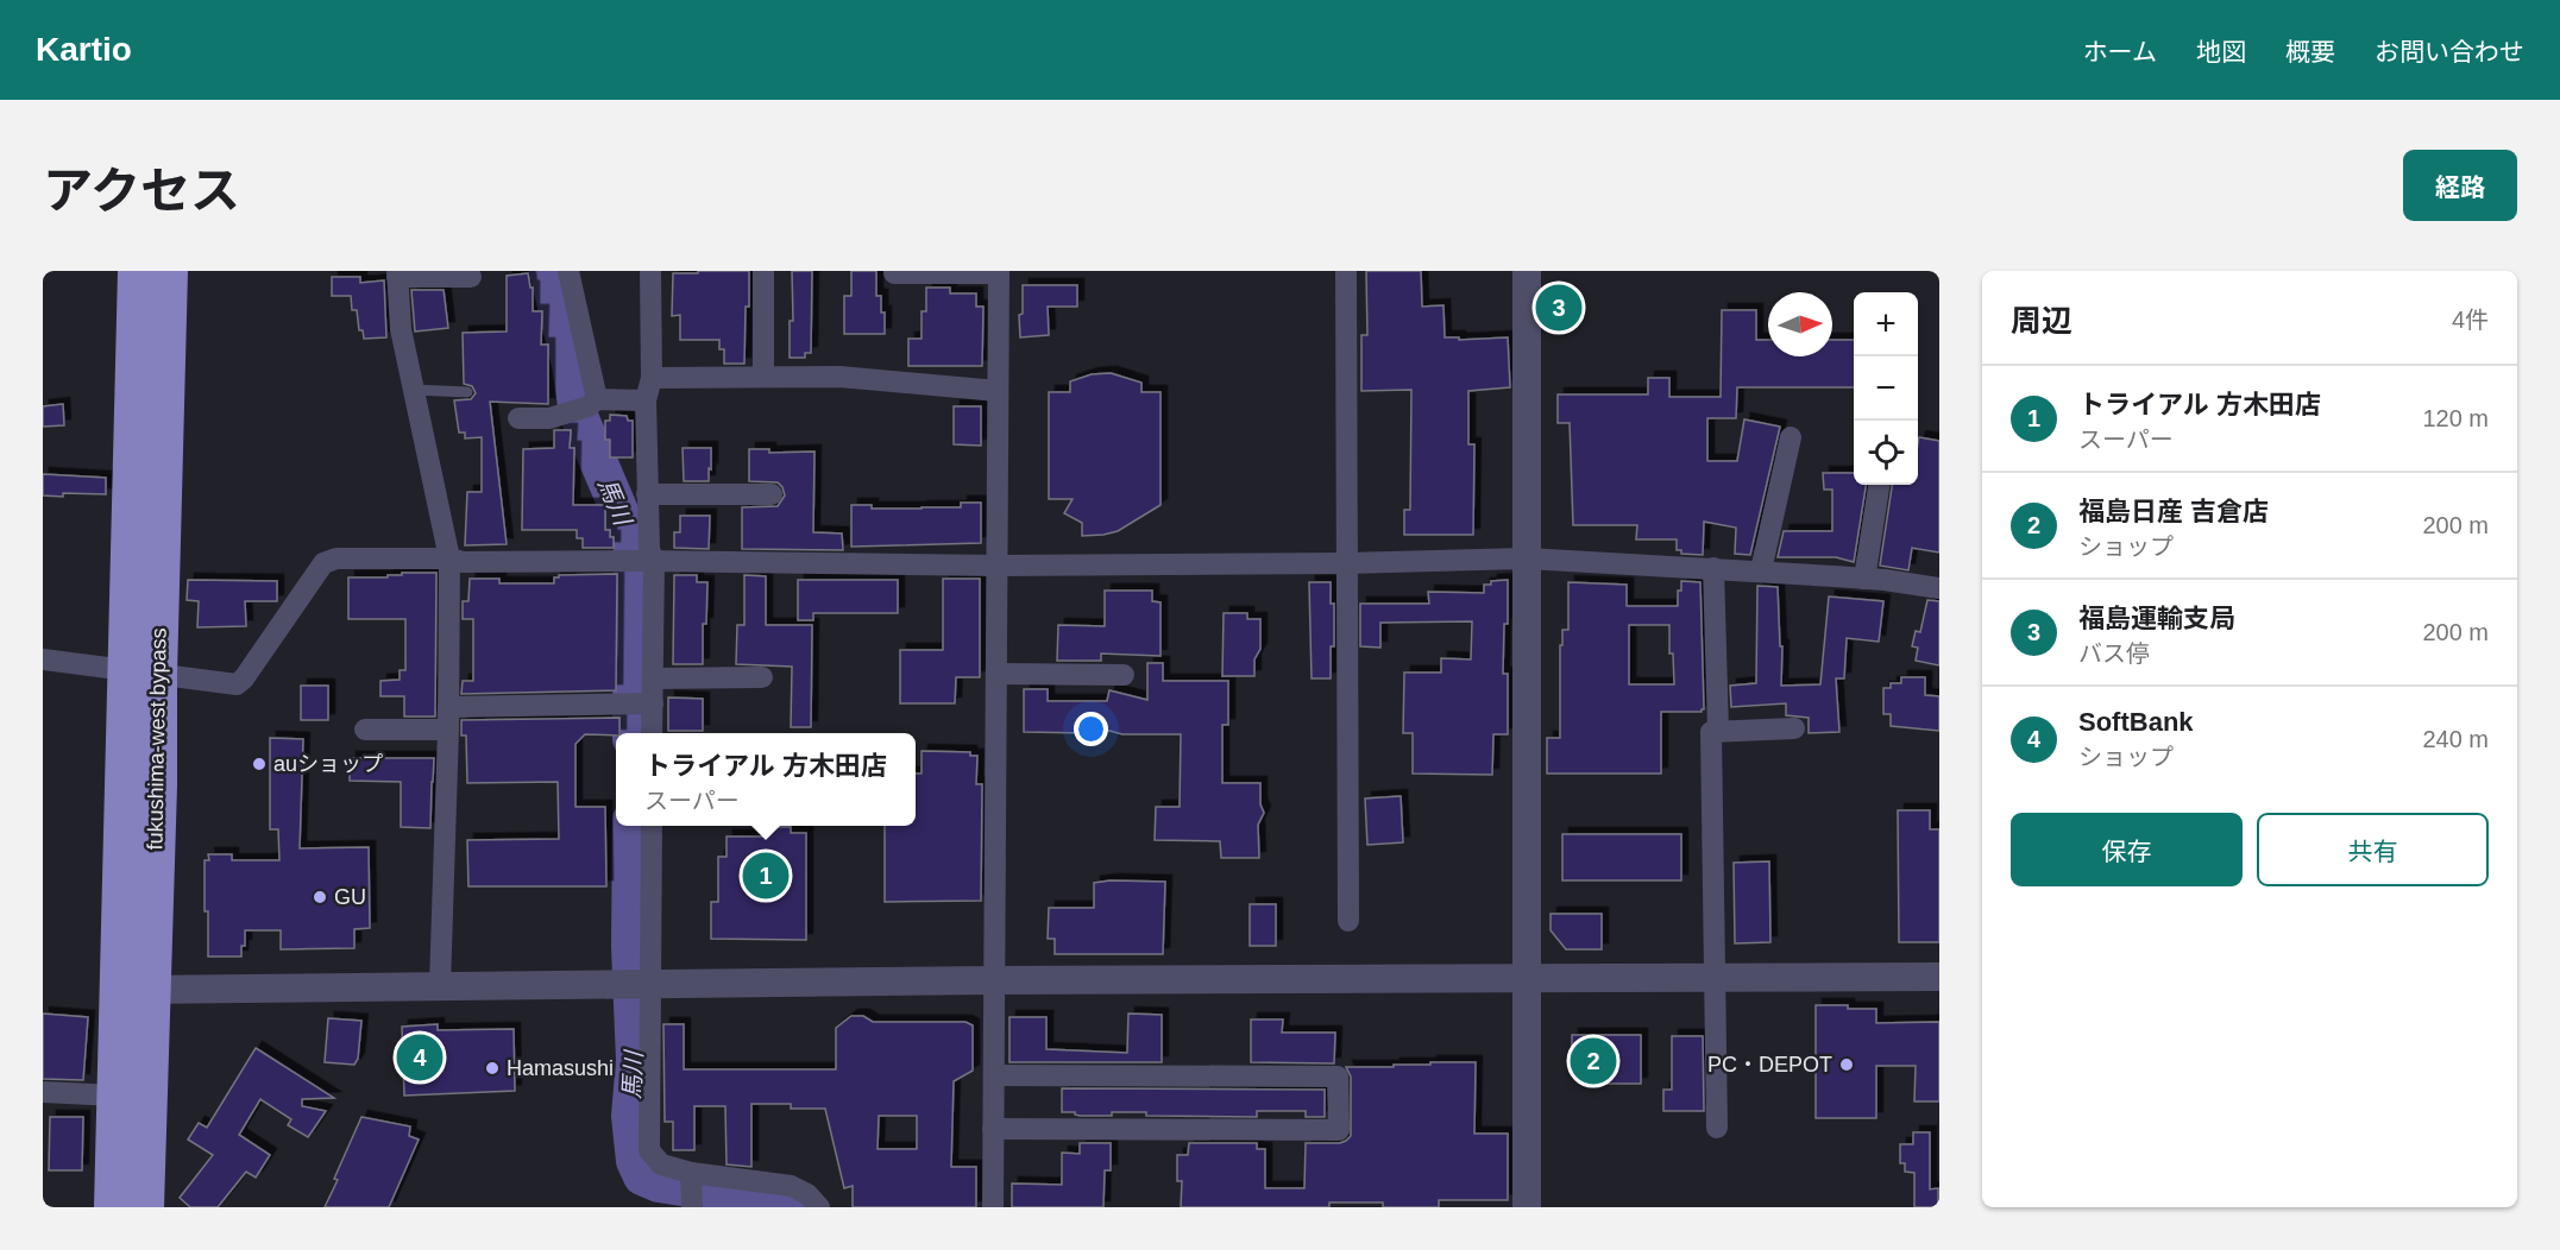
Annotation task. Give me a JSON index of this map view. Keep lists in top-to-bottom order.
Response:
{
  "streets": {
    "highway": ["fukushima-west bypass"]
  },
  "water": ["馬川"],
  "places": [
    "auショップ",
    "GU",
    "PC・DEPOT",
    "Hamasushi"
  ],
  "north": "right",
  "page": {
    "header": "Kartio",
    "nav": [
      "ホーム",
      "地図",
      "概要",
      "お問い合わせ"
    ],
    "title": "アクセス",
    "buttons": [
      "経路",
      ["保存", "共有"]
    ],
    "heading": ["周辺", "4件"],
    "pins": [
      "3",
      "1",
      "4",
      "2"
    ],
    "map_buttons": ["+", "−"],
    "list": [
      {
        "mark": "1",
        "name": "トライアル 方木田店",
        "note": "スーパー",
        "value": "120 m"
      },
      {
        "mark": "2",
        "name": "福島日産 吉倉店",
        "note": "ショップ",
        "value": "200 m"
      },
      {
        "mark": "3",
        "name": "福島運輸支局",
        "note": "バス停",
        "value": "200 m"
      },
      {
        "mark": "4",
        "name": "SoftBank",
        "note": "ショップ",
        "value": "240 m"
      }
    ],
    "popup": ["トライアル 方木田店", "スーパー"]
  }
}
